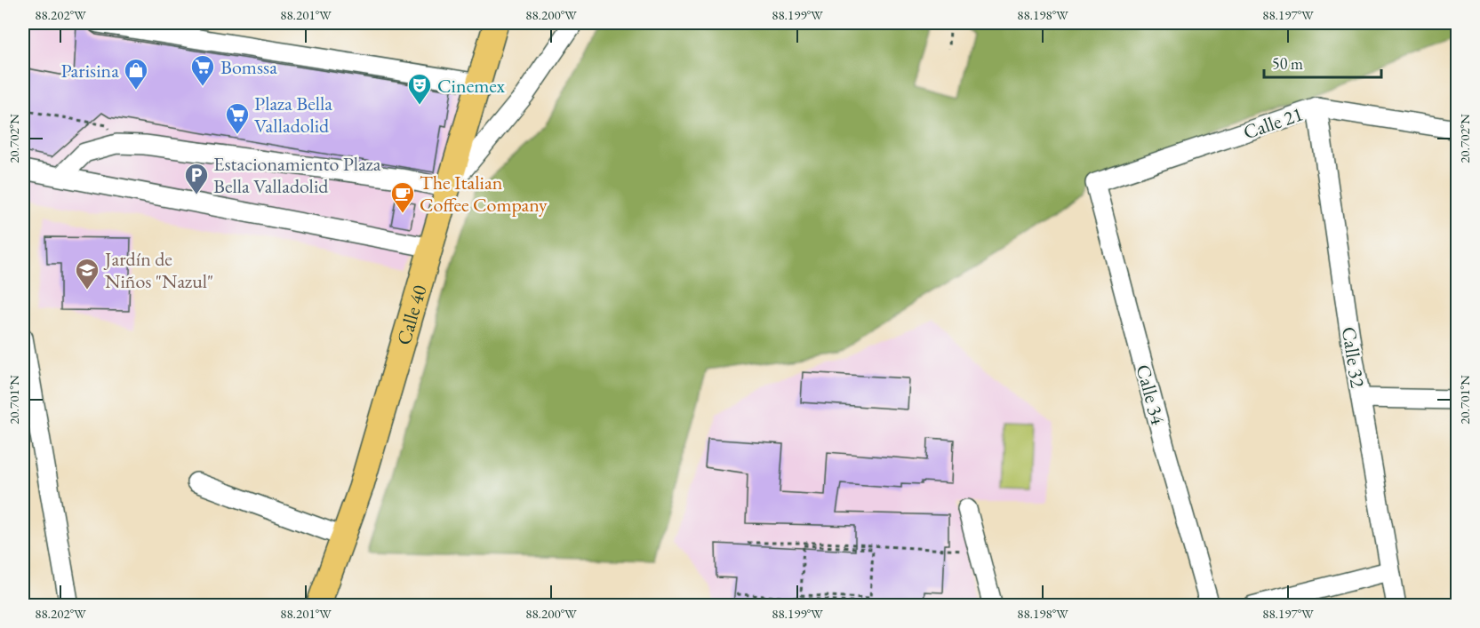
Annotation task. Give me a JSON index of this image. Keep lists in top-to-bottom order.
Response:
{
  "streets": {
    "main road": ["Calle 40"],
    "street": ["Calle 21", "Calle 32", "Calle 34"]
  },
  "crossings": [
    ["Calle 21", "Calle 32"],
    ["Calle 21", "Calle 34"]
  ],
  "places": {
    "supermarket": ["Bomssa", "Plaza Bella Valladolid"],
    "shop": ["Parisina"],
    "theatre": ["Cinemex"],
    "parking": ["Estacionamiento Plaza Bella Valladolid"],
    "cafe": ["The Italian Coffee Company"],
    "school or university": ["Jardín de Niños \"Nazul\""]
  },
  "scale_bar": "50 m",
  "coordinates": [
    "88.202°W",
    "88.201°W",
    "88.200°W",
    "88.199°W",
    "88.198°W",
    "88.197°W",
    "20.702°N",
    "20.701°N"
  ]
}
